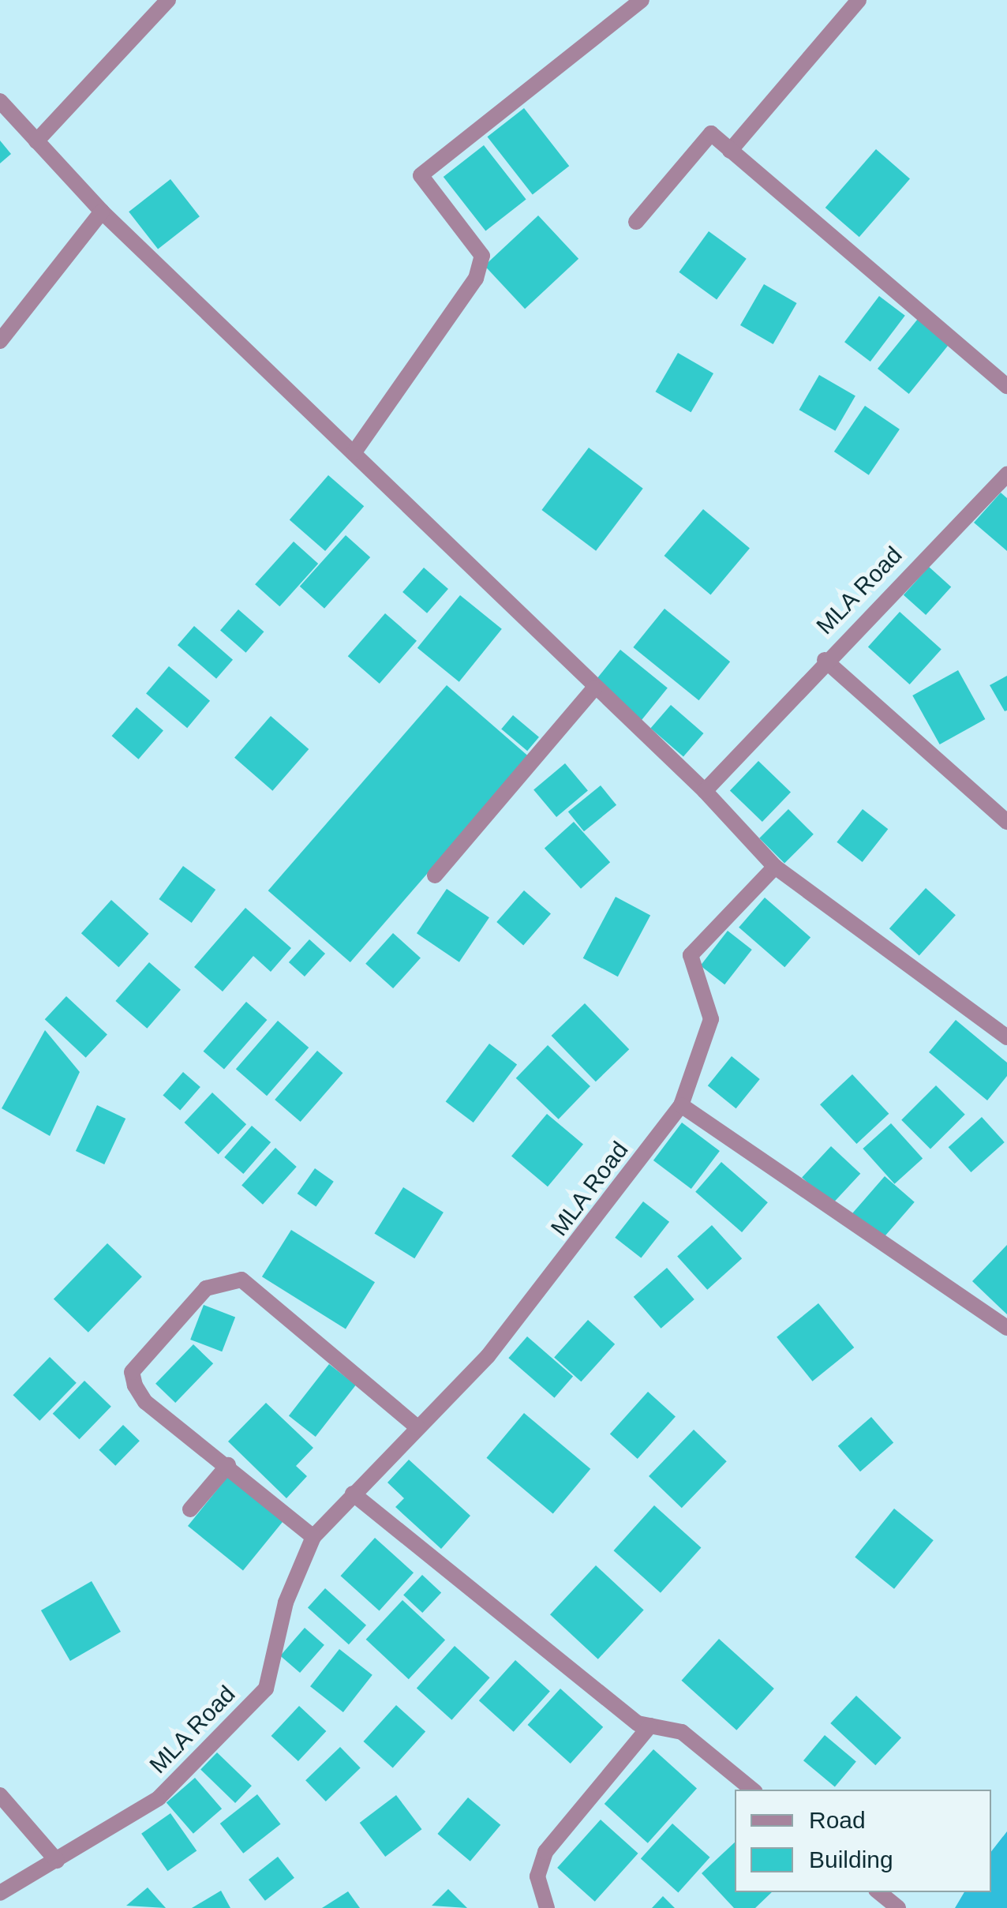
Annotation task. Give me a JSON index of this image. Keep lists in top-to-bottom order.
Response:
{
  "streets": {
    "street": ["MLA Road"]
  },
  "legend": ["Road", "Building"]
}
